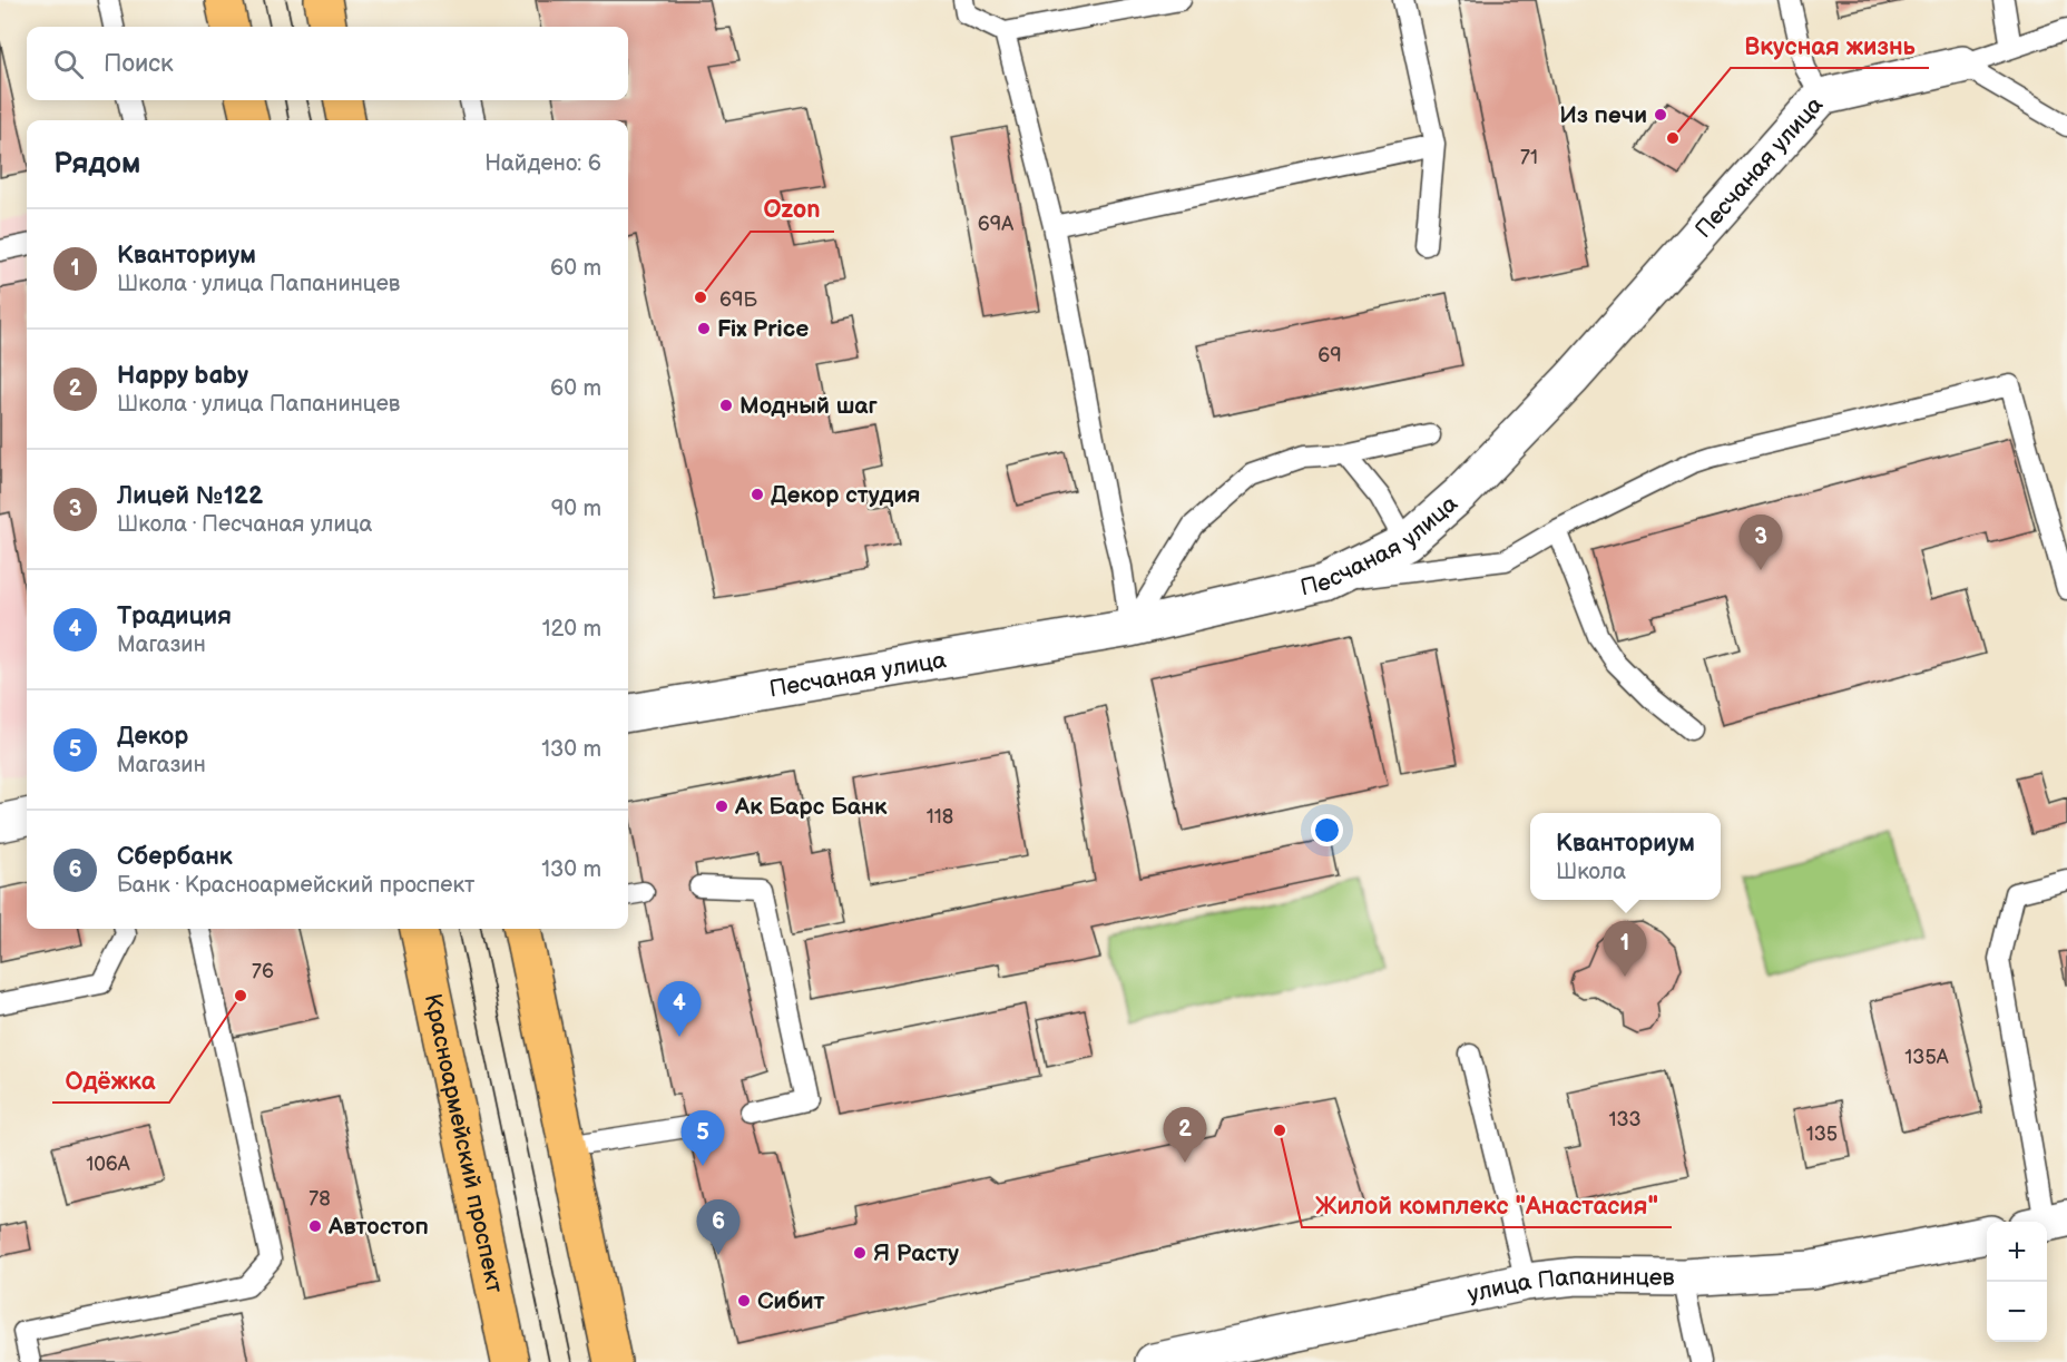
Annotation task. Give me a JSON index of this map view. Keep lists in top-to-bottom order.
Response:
{
  "streets": {
    "main road": ["Красноармейский проспект"],
    "street": ["Песчаная улица", "улица Папанинцев"]
  },
  "places": [
    "Из печи",
    "Вкусная жизнь",
    "Ozon",
    "Fix Price",
    "Модный шаг",
    "Декор студия",
    "Ак Барс Банк",
    "Одёжка",
    "Жилой комплекс \"Анастасия\"",
    "Автостоп",
    "Я Расту",
    "Сибит"
  ],
  "house_numbers": [
    "71",
    "69А",
    "69Б",
    "69",
    "118",
    "76",
    "135А",
    "133",
    "135",
    "106А",
    "78"
  ],
  "page": {
    "search": "Поиск",
    "heading": ["Рядом", "Найдено: 6"],
    "list": [
      {
        "mark": "1",
        "name": "Кванториум",
        "note": "Школа · улица Папанинцев",
        "value": "60 m"
      },
      {
        "mark": "2",
        "name": "Happy baby",
        "note": "Школа · улица Папанинцев",
        "value": "60 m"
      },
      {
        "mark": "3",
        "name": "Лицей №122",
        "note": "Школа · Песчаная улица",
        "value": "90 m"
      },
      {
        "mark": "4",
        "name": "Традиция",
        "note": "Магазин",
        "value": "120 m"
      },
      {
        "mark": "5",
        "name": "Декор",
        "note": "Магазин",
        "value": "130 m"
      },
      {
        "mark": "6",
        "name": "Сбербанк",
        "note": "Банк · Красноармейский проспект",
        "value": "130 m"
      }
    ],
    "pins": [
      "3",
      "1",
      "4",
      "2",
      "5",
      "6"
    ],
    "popup": ["Кванториум", "Школа"],
    "map_buttons": ["+", "−"]
  }
}
